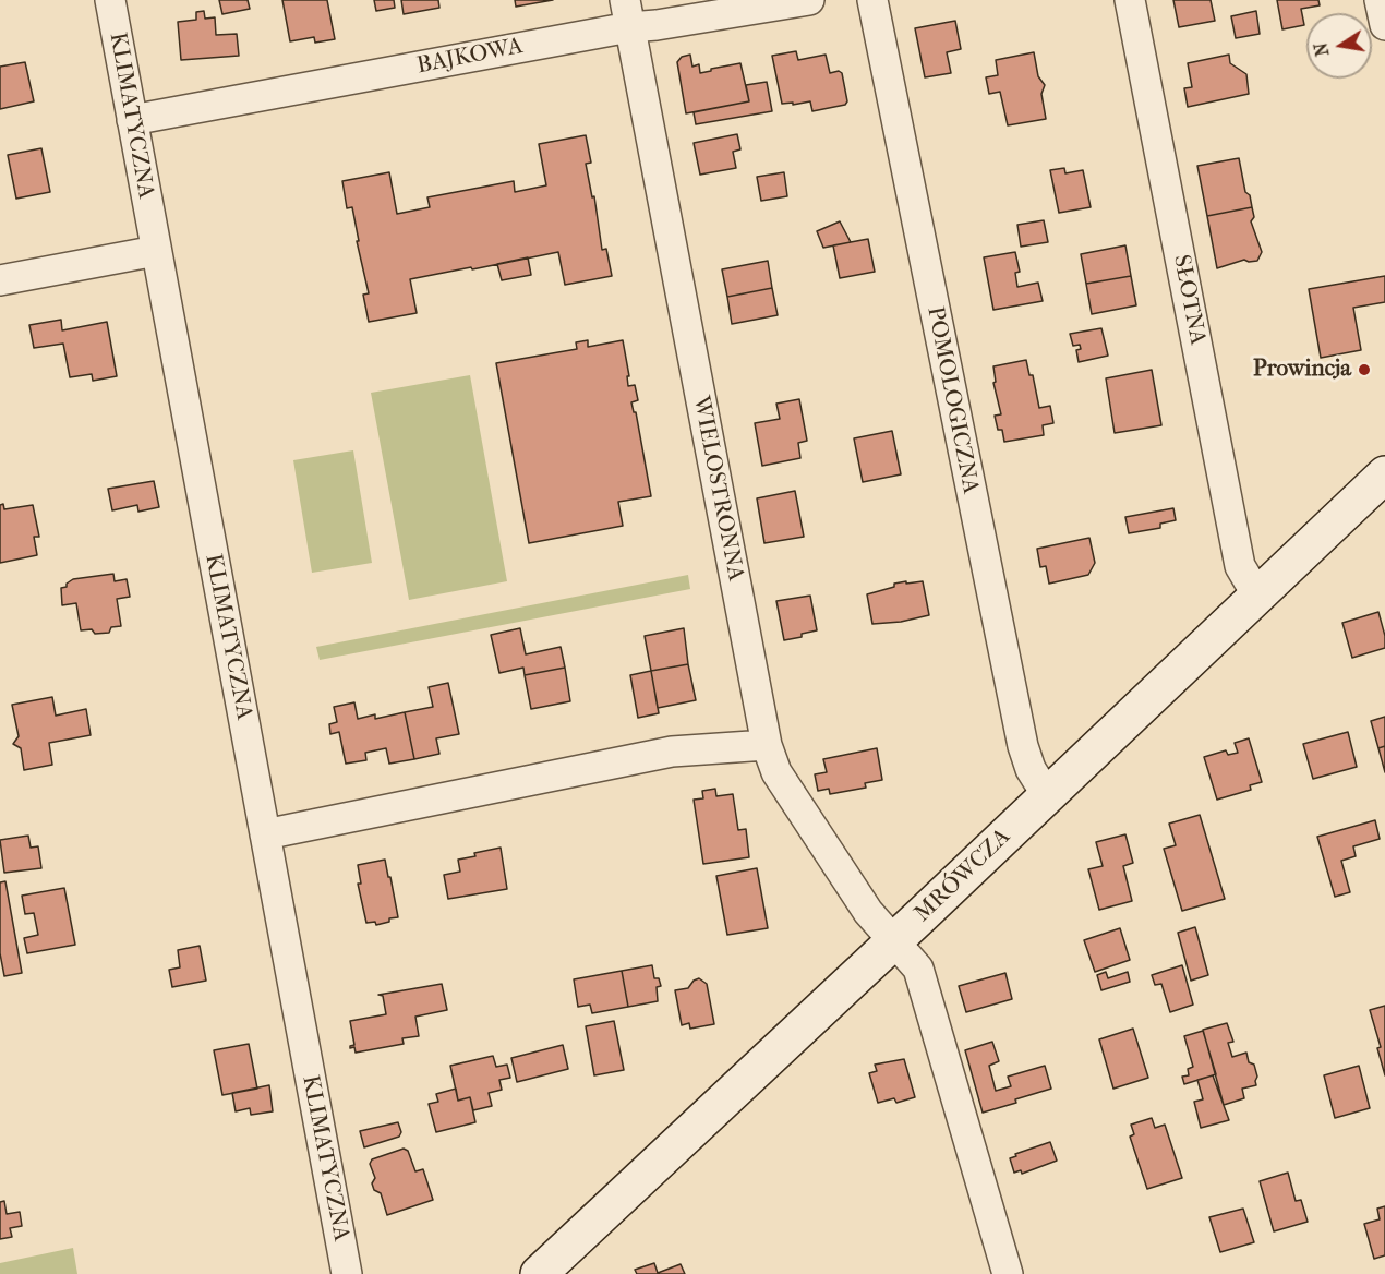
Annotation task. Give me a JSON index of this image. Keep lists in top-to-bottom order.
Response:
{
  "streets": {
    "street": [
      "BAJKOWA",
      "KLIMATYCZNA",
      "SŁOTNA",
      "POMOLOGICZNA",
      "WIELOSTRONNA",
      "MRÓWCZA"
    ]
  },
  "crossings": [
    ["BAJKOWA", "KLIMATYCZNA"],
    ["BAJKOWA", "WIELOSTRONNA"],
    ["SŁOTNA", "MRÓWCZA"],
    ["POMOLOGICZNA", "MRÓWCZA"],
    ["WIELOSTRONNA", "MRÓWCZA"]
  ],
  "places": ["Prowincja"],
  "north": "left"
}
